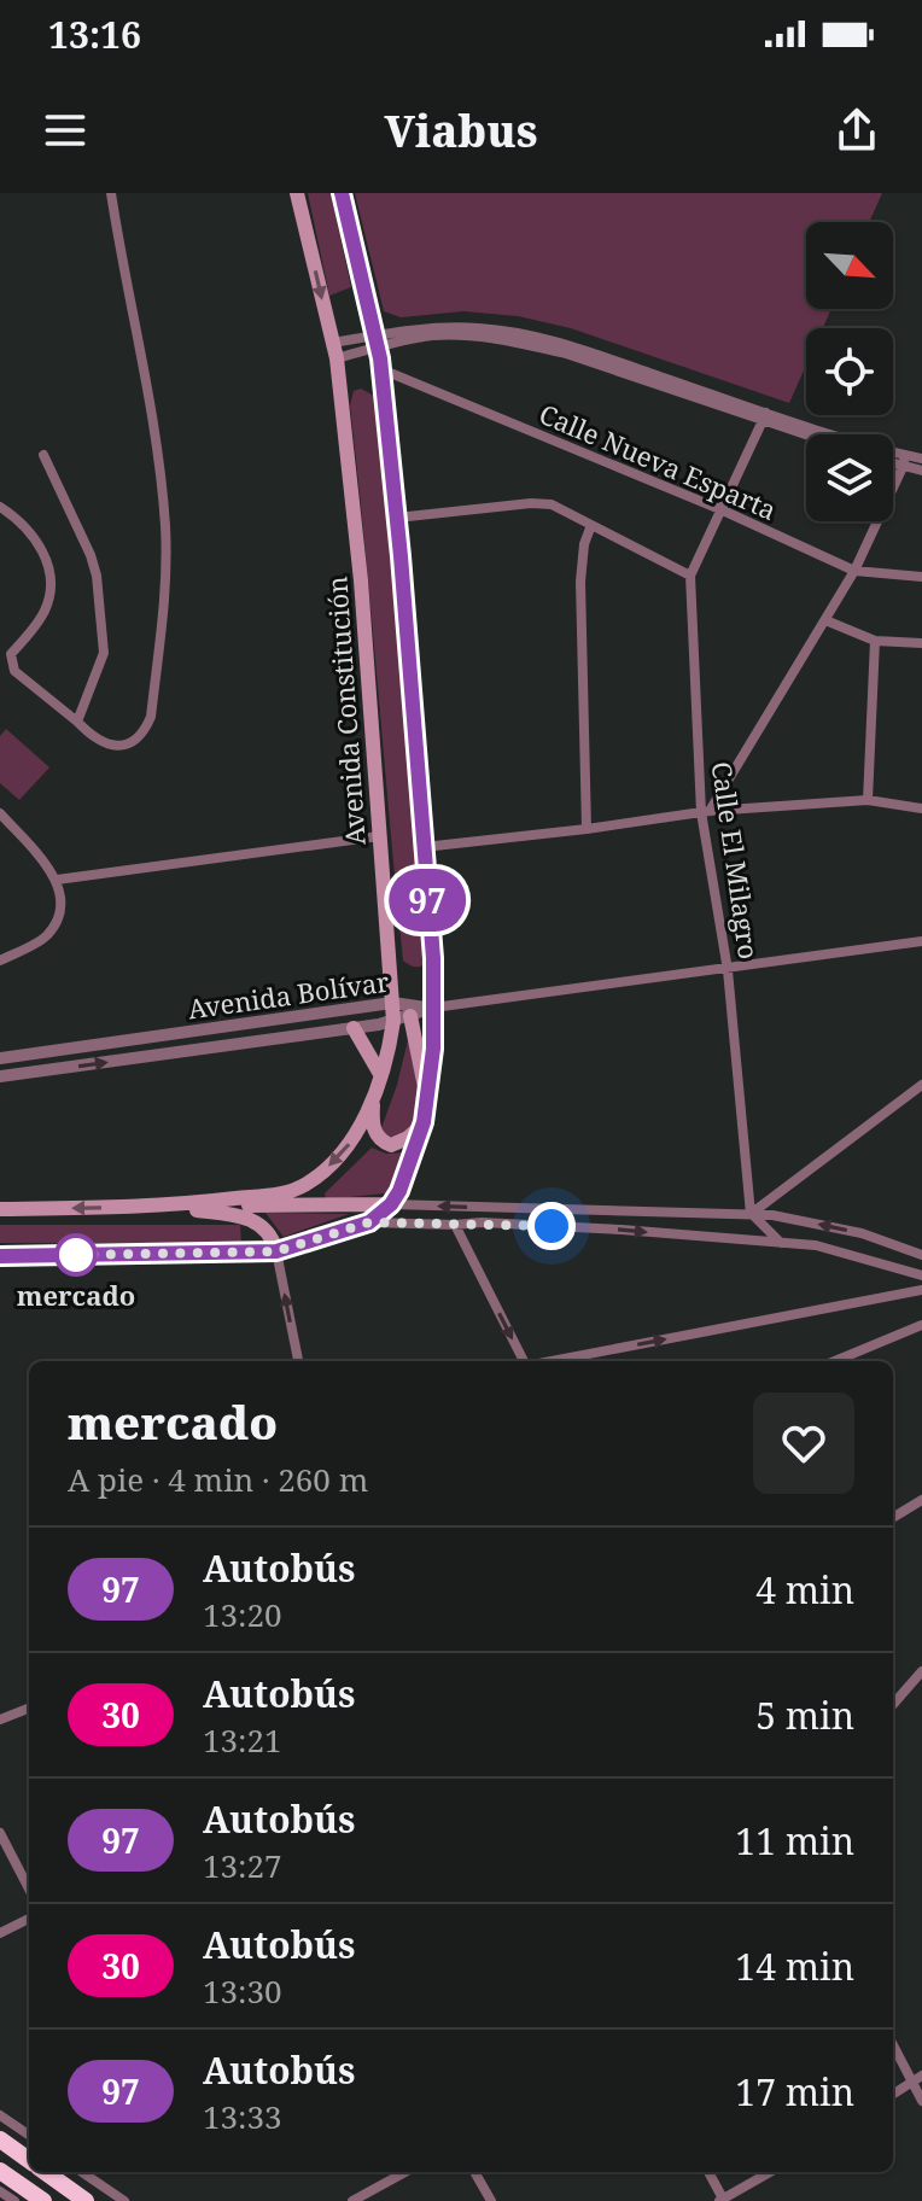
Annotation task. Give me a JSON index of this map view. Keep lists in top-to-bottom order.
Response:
{
  "streets": {
    "main road": ["Avenida Constitución"],
    "street": ["Calle Nueva Esparta", "Calle El Milagro", "Avenida Bolívar"]
  },
  "crossings": [
    ["Calle Nueva Esparta", "Calle El Milagro"],
    ["Avenida Constitución", "Avenida Bolívar"]
  ],
  "places": ["mercado"],
  "lines": ["bus line 97"],
  "north": "bottom right",
  "page": {
    "status": "13:16",
    "header": "Viabus",
    "on_map": "97",
    "heading": ["mercado", "A pie · 4 min · 260 m"],
    "list": [
      {
        "mark": "97",
        "name": "Autobús",
        "note": "13:20",
        "value": "4 min"
      },
      {
        "mark": "30",
        "name": "Autobús",
        "note": "13:21",
        "value": "5 min"
      },
      {
        "mark": "97",
        "name": "Autobús",
        "note": "13:27",
        "value": "11 min"
      },
      {
        "mark": "30",
        "name": "Autobús",
        "note": "13:30",
        "value": "14 min"
      },
      {
        "mark": "97",
        "name": "Autobús",
        "note": "13:33",
        "value": "17 min"
      }
    ]
  }
}
